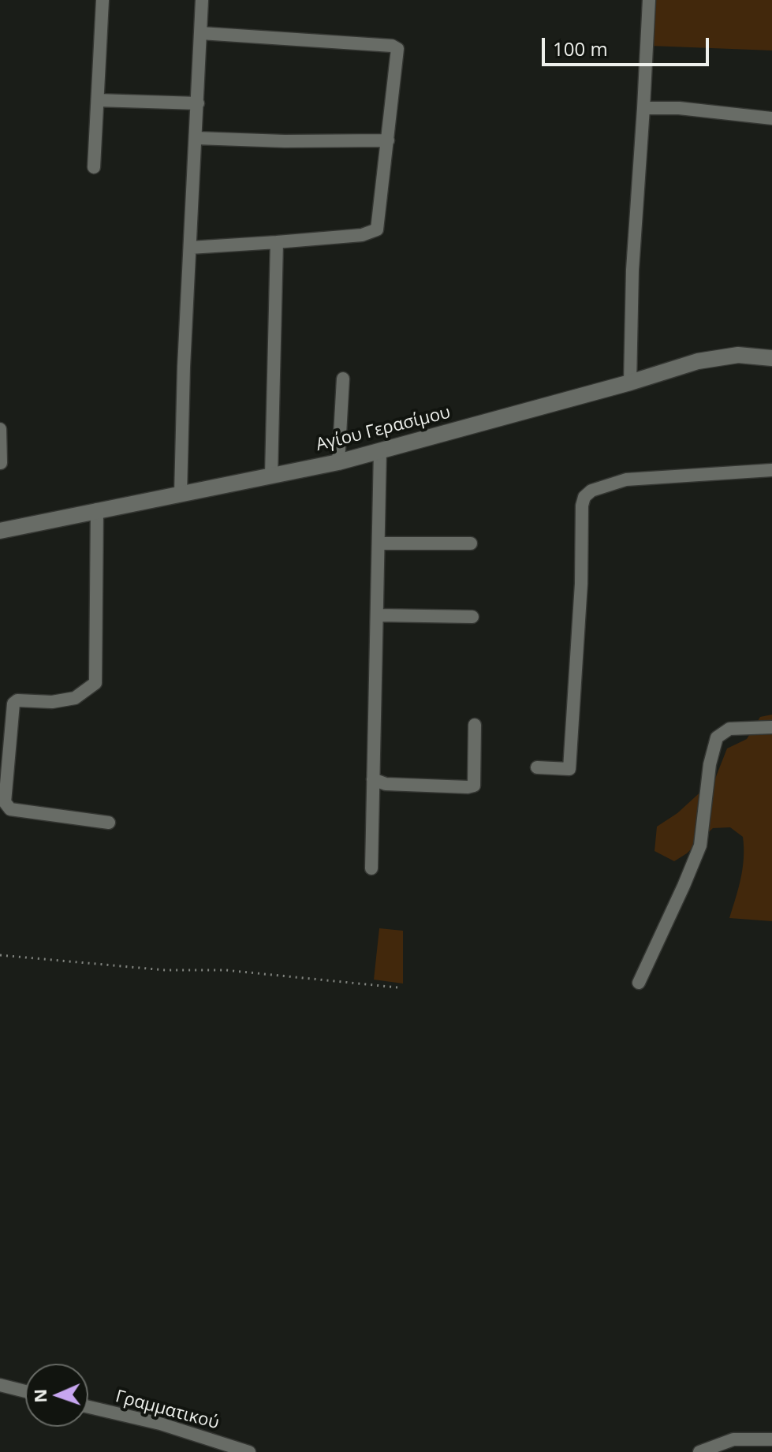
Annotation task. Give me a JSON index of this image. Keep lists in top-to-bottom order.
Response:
{
  "streets": {
    "street": ["Αγίου Γερασίμου", "Γραμματικού"]
  },
  "scale_bar": "100 m",
  "north": "left"
}
